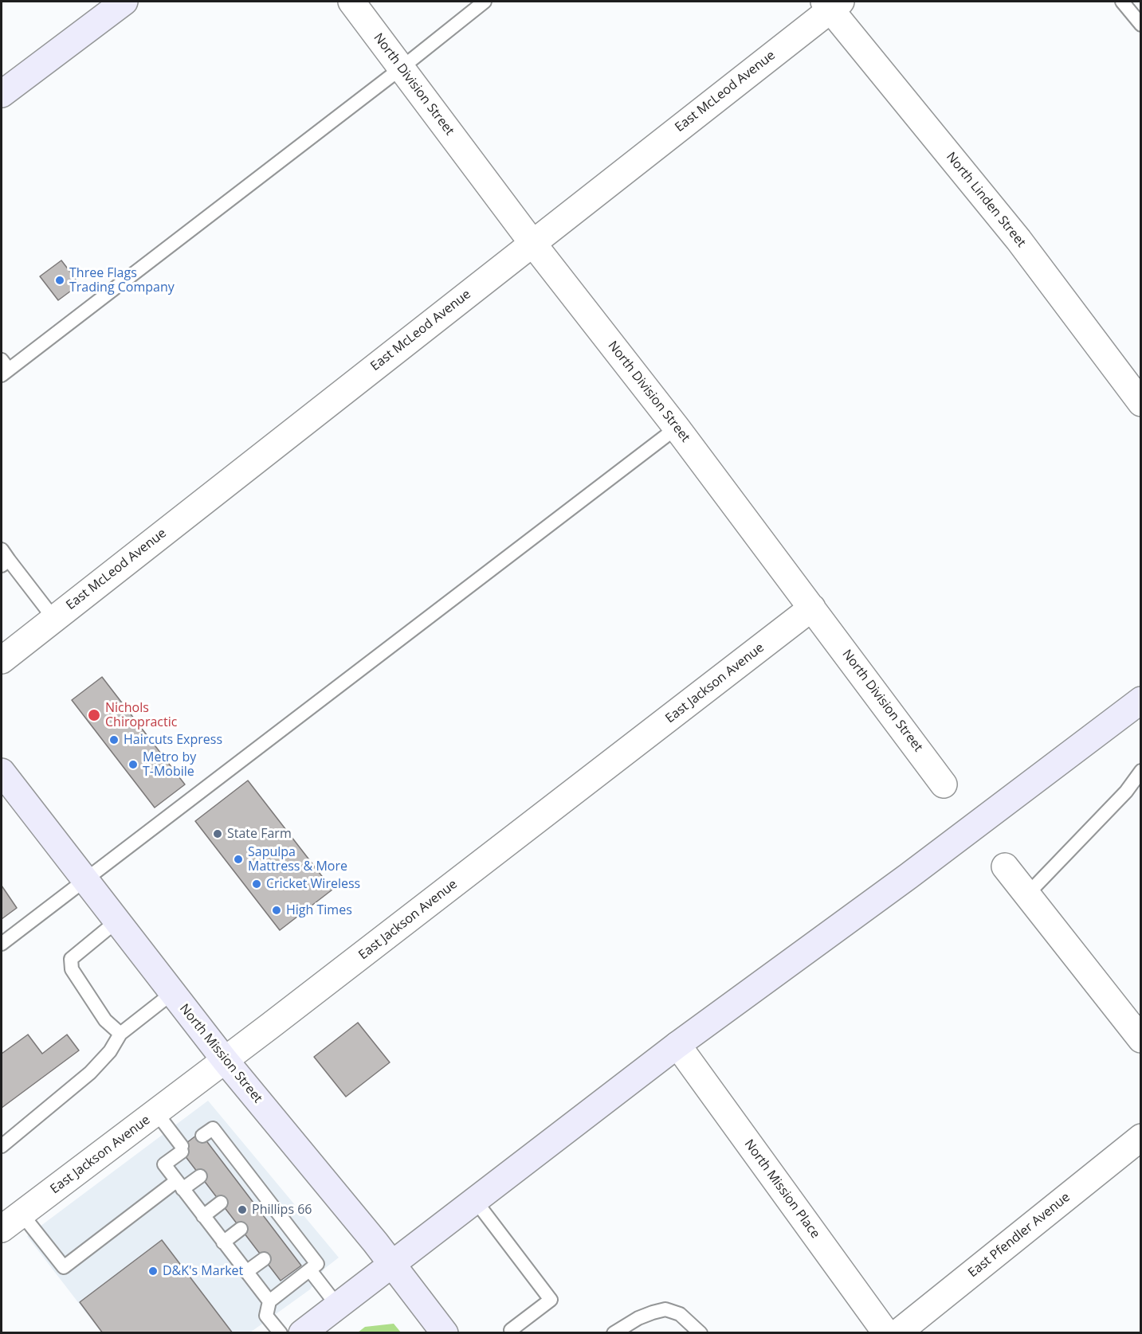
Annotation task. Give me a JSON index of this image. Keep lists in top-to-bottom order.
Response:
{
  "streets": {
    "street": [
      "North Division Street",
      "East McLeod Avenue",
      "North Linden Street",
      "East Jackson Avenue",
      "North Mission Street",
      "North Mission Place",
      "East Pfendler Avenue"
    ]
  },
  "crossings": [
    ["North Division Street", "East McLeod Avenue"],
    ["North Division Street", "East Jackson Avenue"],
    ["East McLeod Avenue", "North Linden Street"],
    ["East Jackson Avenue", "North Mission Street"]
  ],
  "places": [
    "Three Flags Trading Company",
    "Nichols Chiropractic",
    "Haircuts Express",
    "Metro by T-Mobile",
    "State Farm",
    "Sapulpa Mattress & More",
    "Cricket Wireless",
    "High Times",
    "Phillips 66",
    "D&K's Market"
  ]
}
